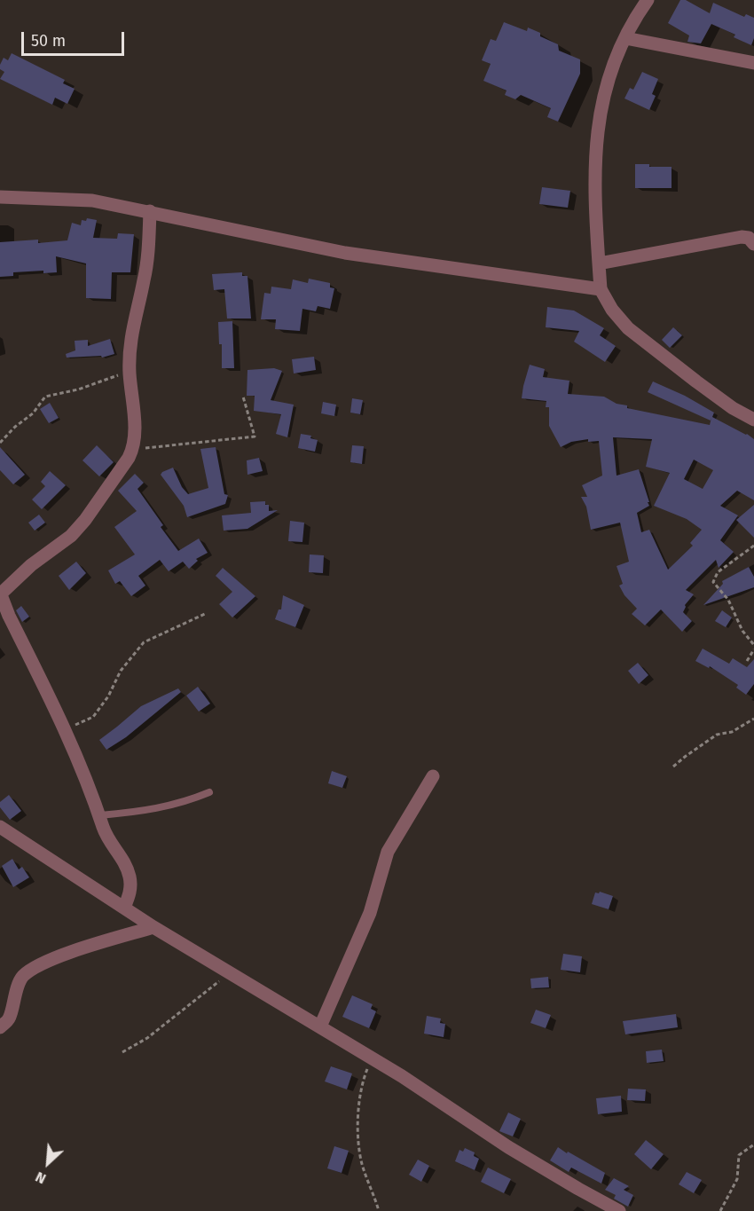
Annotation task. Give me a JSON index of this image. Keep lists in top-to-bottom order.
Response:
{
  "scale_bar": "50 m",
  "north": "bottom left"
}
